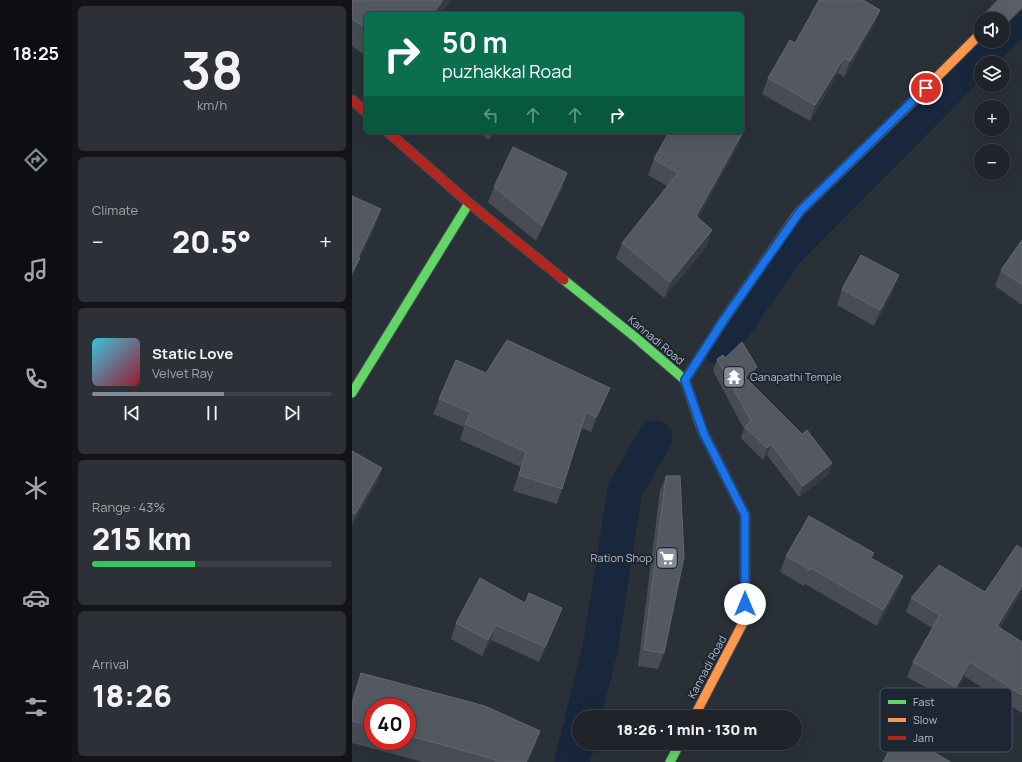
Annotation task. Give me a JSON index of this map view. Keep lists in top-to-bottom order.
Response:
{
  "streets": {
    "street": ["Kannadi Road"]
  },
  "places": {
    "temple": ["Ganapathi Temple"],
    "supermarket": ["Ration Shop"]
  },
  "legend": ["Fast", "Slow", "Jam"],
  "page": {
    "tabs": "18:25",
    "tile": [
      ["38", "km/h"],
      "Climate",
      ["Range · 43%", "215 km"],
      ["Arrival", "18:26"]
    ],
    "map_buttons": ["+", "−"],
    "turn": ["50 m", "puzhakkal Road"],
    "heat": ["−", "20.5°", "+"],
    "song": ["Static Love", "Velvet Ray"],
    "limit": "40",
    "trip": "18:26 · 1 min · 130 m"
  }
}
